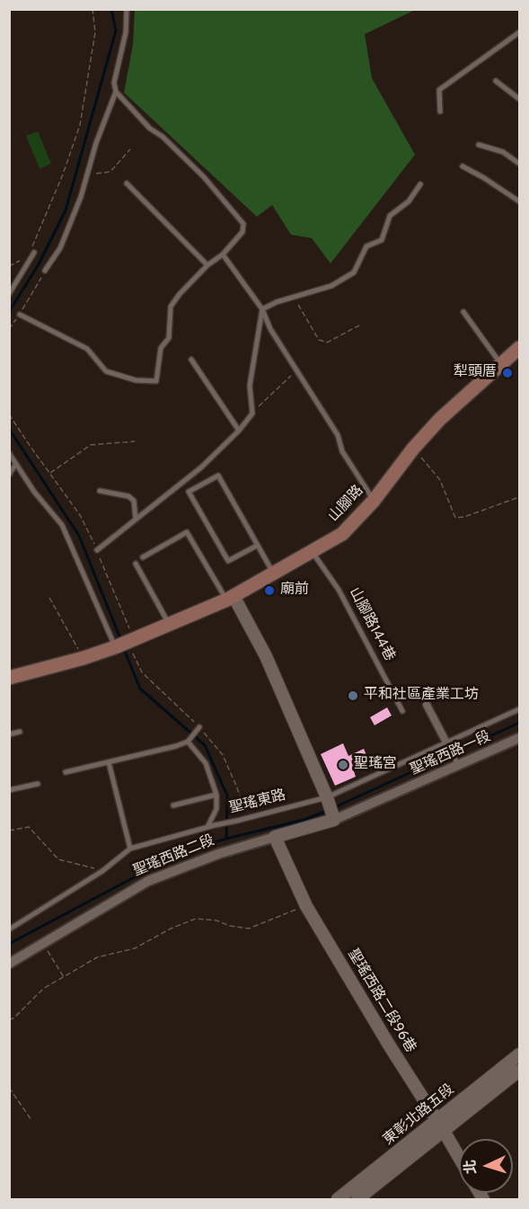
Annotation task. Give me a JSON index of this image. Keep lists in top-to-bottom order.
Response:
{
  "streets": {
    "main road": ["山腳路"],
    "street": [
      "聖瑤西路一段",
      "聖瑤西路二段",
      "聖瑤西路二段96巷",
      "東彰北路五段"
    ],
    "lane": ["山腳路144巷", "聖瑤東路"]
  },
  "crossings": [
    ["山腳路", "山腳路144巷"],
    ["聖瑤西路一段", "聖瑤西路二段"],
    ["聖瑤西路二段", "聖瑤西路二段96巷"],
    ["聖瑤西路二段96巷", "東彰北路五段"]
  ],
  "places": [
    "犁頭厝",
    "廟前",
    "平和社區產業工坊",
    "聖瑤宮"
  ],
  "north": "left"
}
